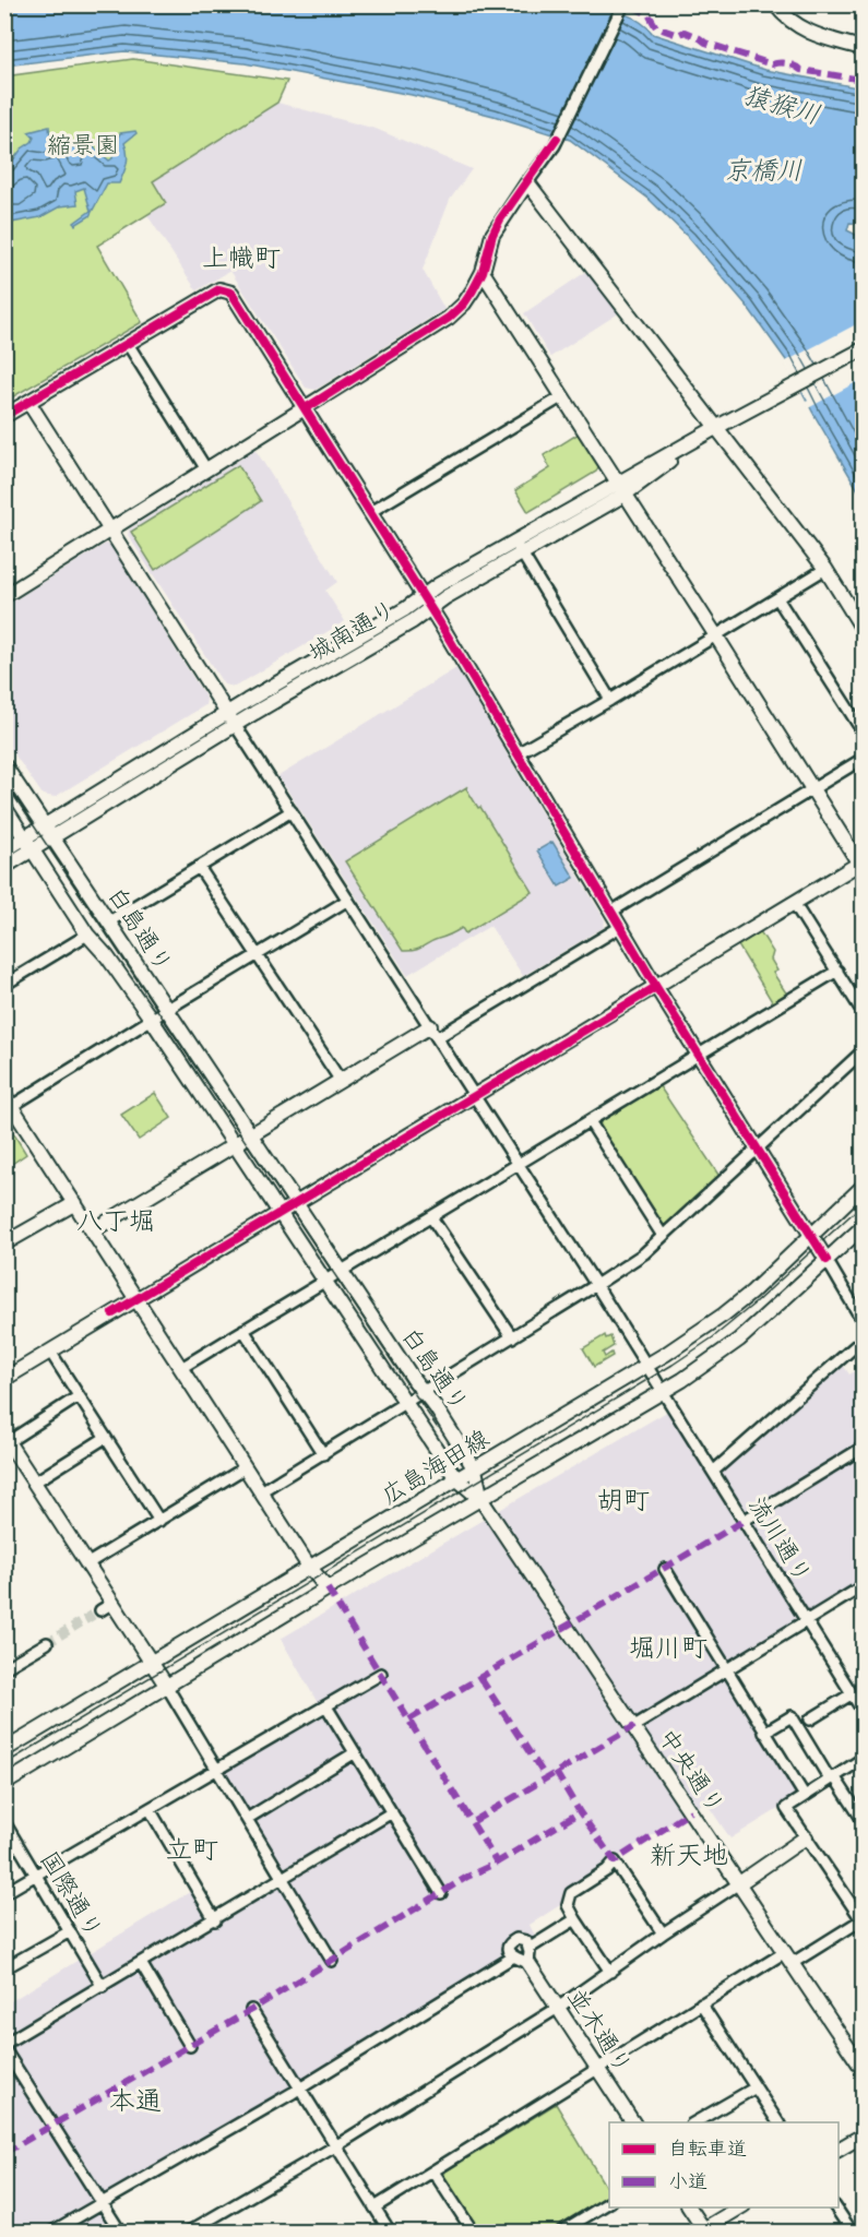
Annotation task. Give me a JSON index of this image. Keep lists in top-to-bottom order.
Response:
{
  "streets": {
    "street": [
      "城南通り",
      "白島通り",
      "広島海田線",
      "流川通り",
      "中央通り",
      "国際通り",
      "並木通り"
    ]
  },
  "crossings": [
    ["城南通り", "白島通り"],
    ["城南通り", "流川通り"],
    ["白島通り", "広島海田線"],
    ["白島通り", "中央通り"],
    ["広島海田線", "流川通り"],
    ["広島海田線", "中央通り"]
  ],
  "districts": [
    "上幟町",
    "八丁堀",
    "胡町",
    "堀川町",
    "立町",
    "新天地",
    "本通"
  ],
  "water": ["猿猴川", "京橋川"],
  "parks": ["縮景園"],
  "legend": ["自転車道", "小道"]
}
